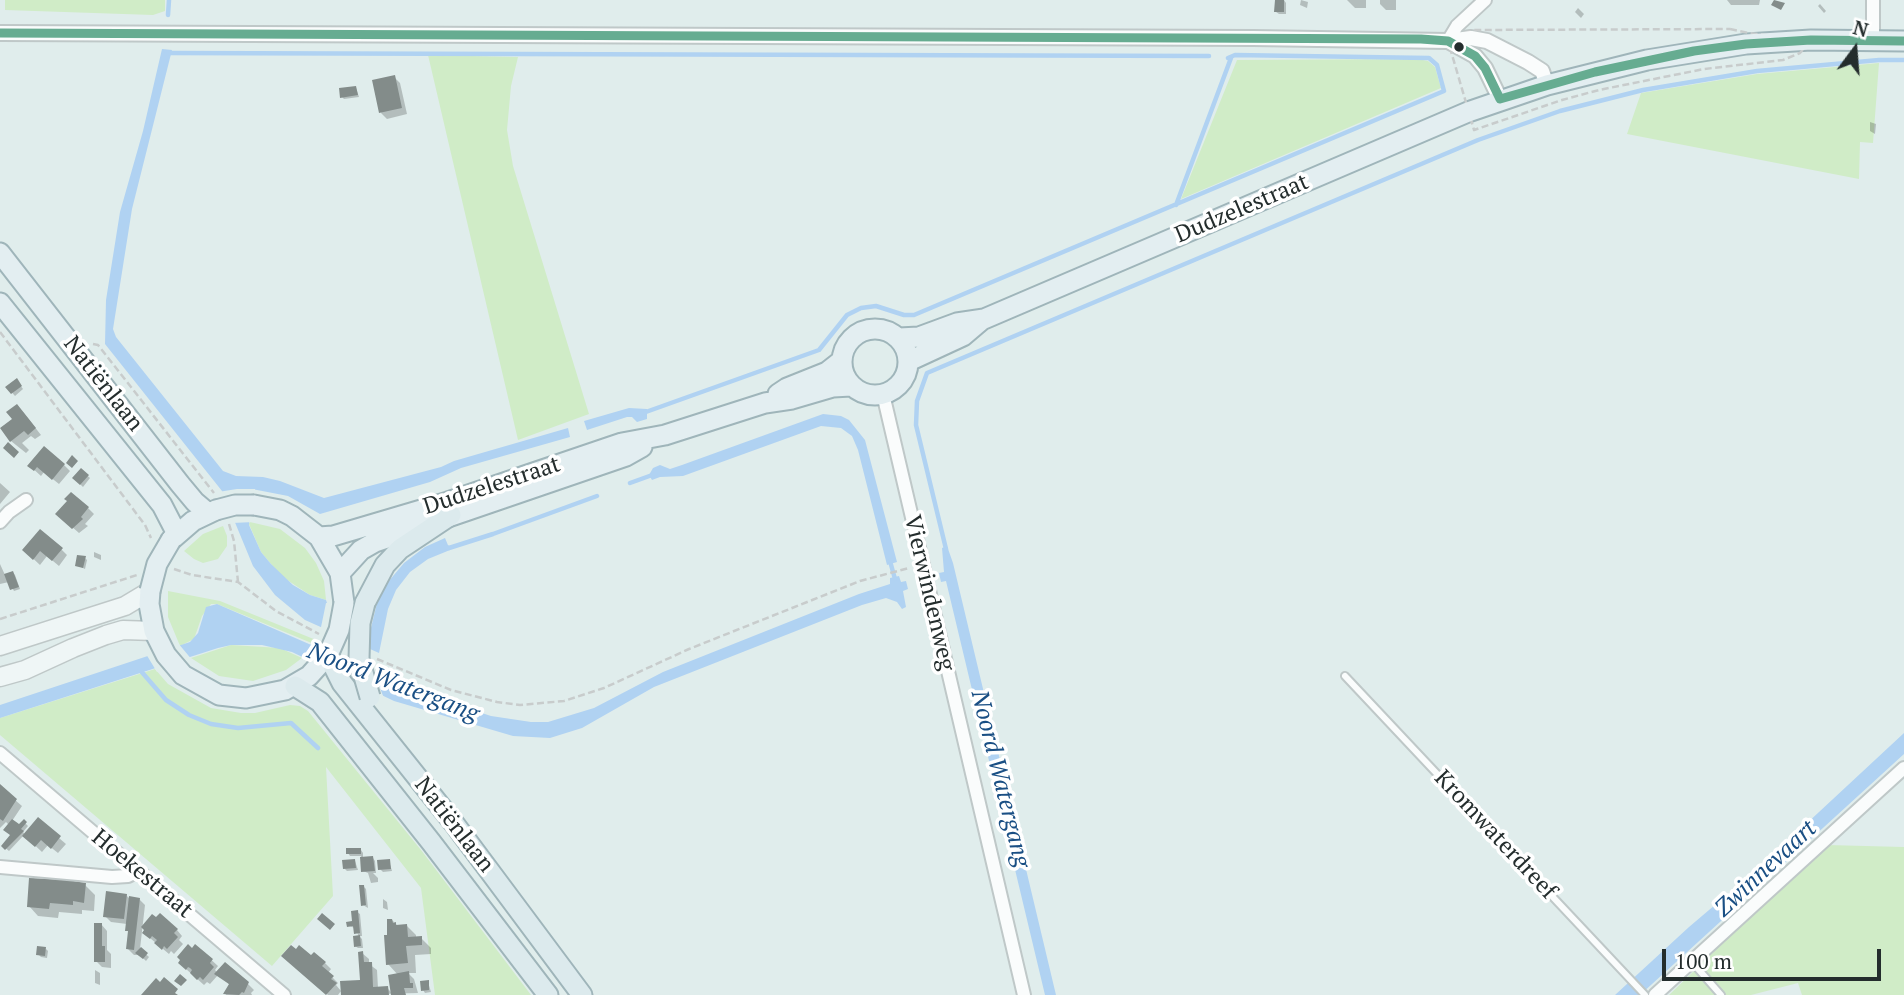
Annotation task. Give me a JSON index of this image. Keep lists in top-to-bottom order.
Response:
{
  "streets": {
    "highway": ["Natiënlaan"],
    "main road": ["Dudzelestraat"],
    "street": ["Vierwindenweg", "Hoekestraat"],
    "lane": ["Kromwaterdreef"]
  },
  "crossings": [
    ["Dudzelestraat", "Natiënlaan"],
    ["Dudzelestraat", "Vierwindenweg"]
  ],
  "water": ["Noord Watergang", "Zwinnevaart"],
  "scale_bar": "100 m",
  "north": "top"
}
